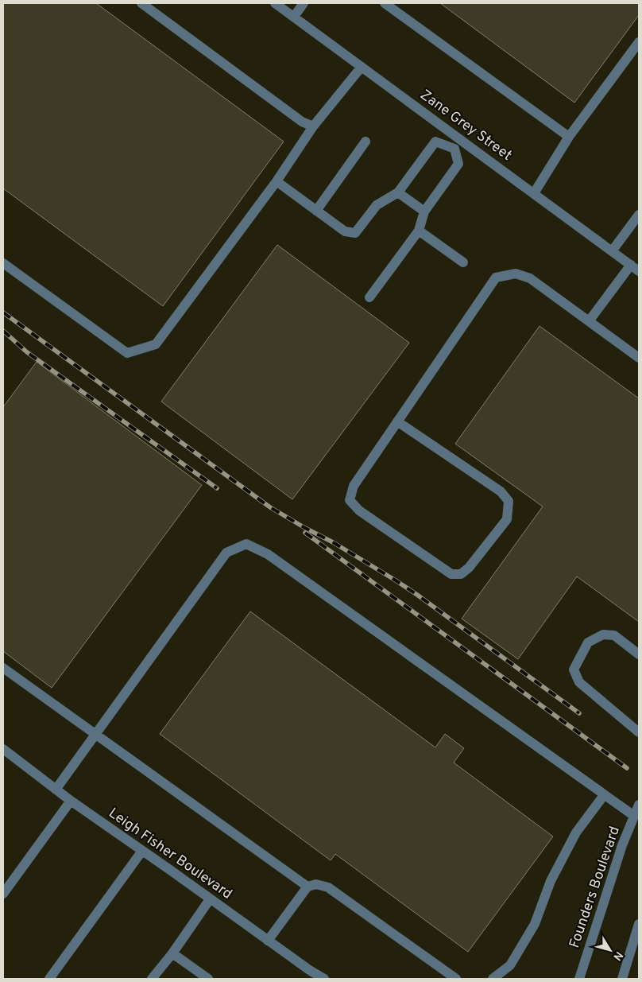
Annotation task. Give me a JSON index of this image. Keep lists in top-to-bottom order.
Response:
{
  "streets": {
    "street": ["Zane Grey Street", "Leigh Fisher Boulevard", "Founders Boulevard"]
  },
  "north": "bottom right"
}
